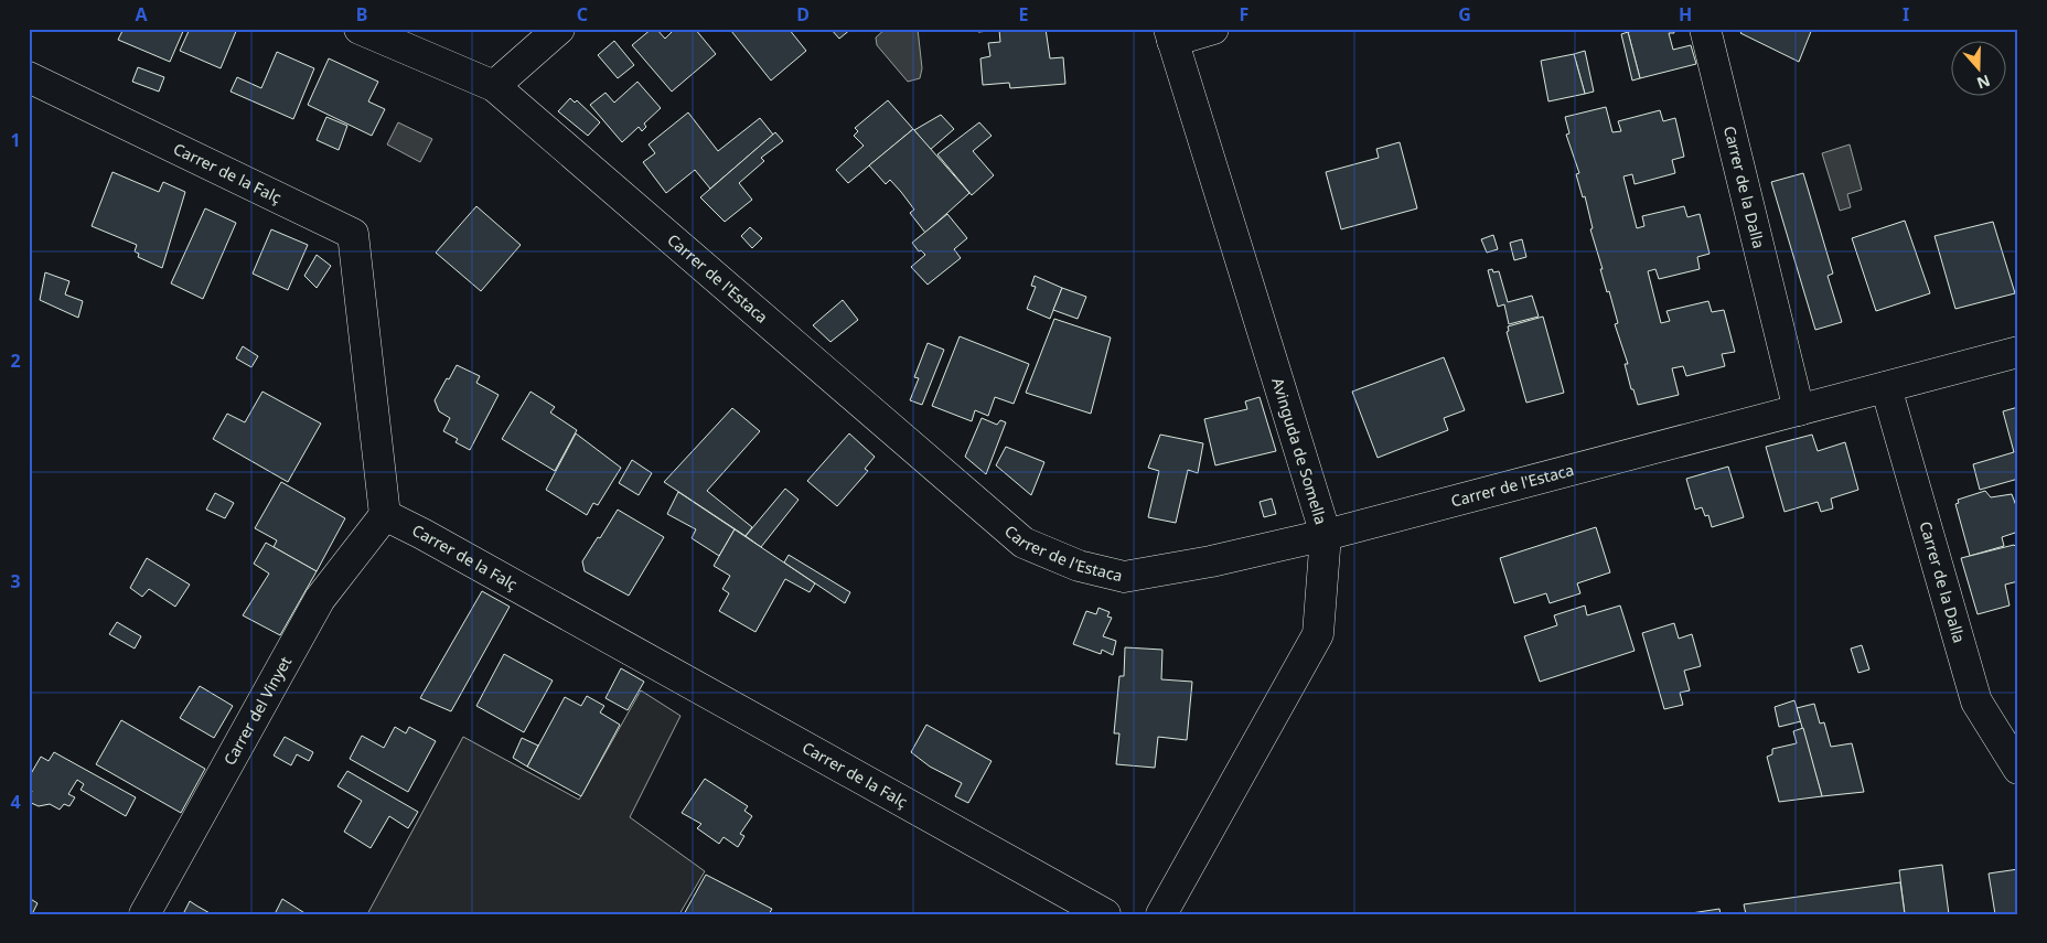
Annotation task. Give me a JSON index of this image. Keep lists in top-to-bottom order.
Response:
{
  "streets": {
    "street": [
      "Carrer de la Falç",
      "Carrer de la Dalla",
      "Carrer de l'Estaca",
      "Avinguda de Somella",
      "Carrer del Vinyet"
    ]
  },
  "crossings": [
    ["Carrer de la Falç", "Carrer del Vinyet"],
    ["Carrer de la Dalla", "Carrer de l'Estaca"],
    ["Carrer de l'Estaca", "Avinguda de Somella"]
  ],
  "north": "bottom",
  "grid": {
    "columns": [
      "A",
      "B",
      "C",
      "D",
      "E",
      "F",
      "G",
      "H",
      "I"
    ],
    "rows": [
      "1",
      "2",
      "3",
      "4"
    ]
  }
}
